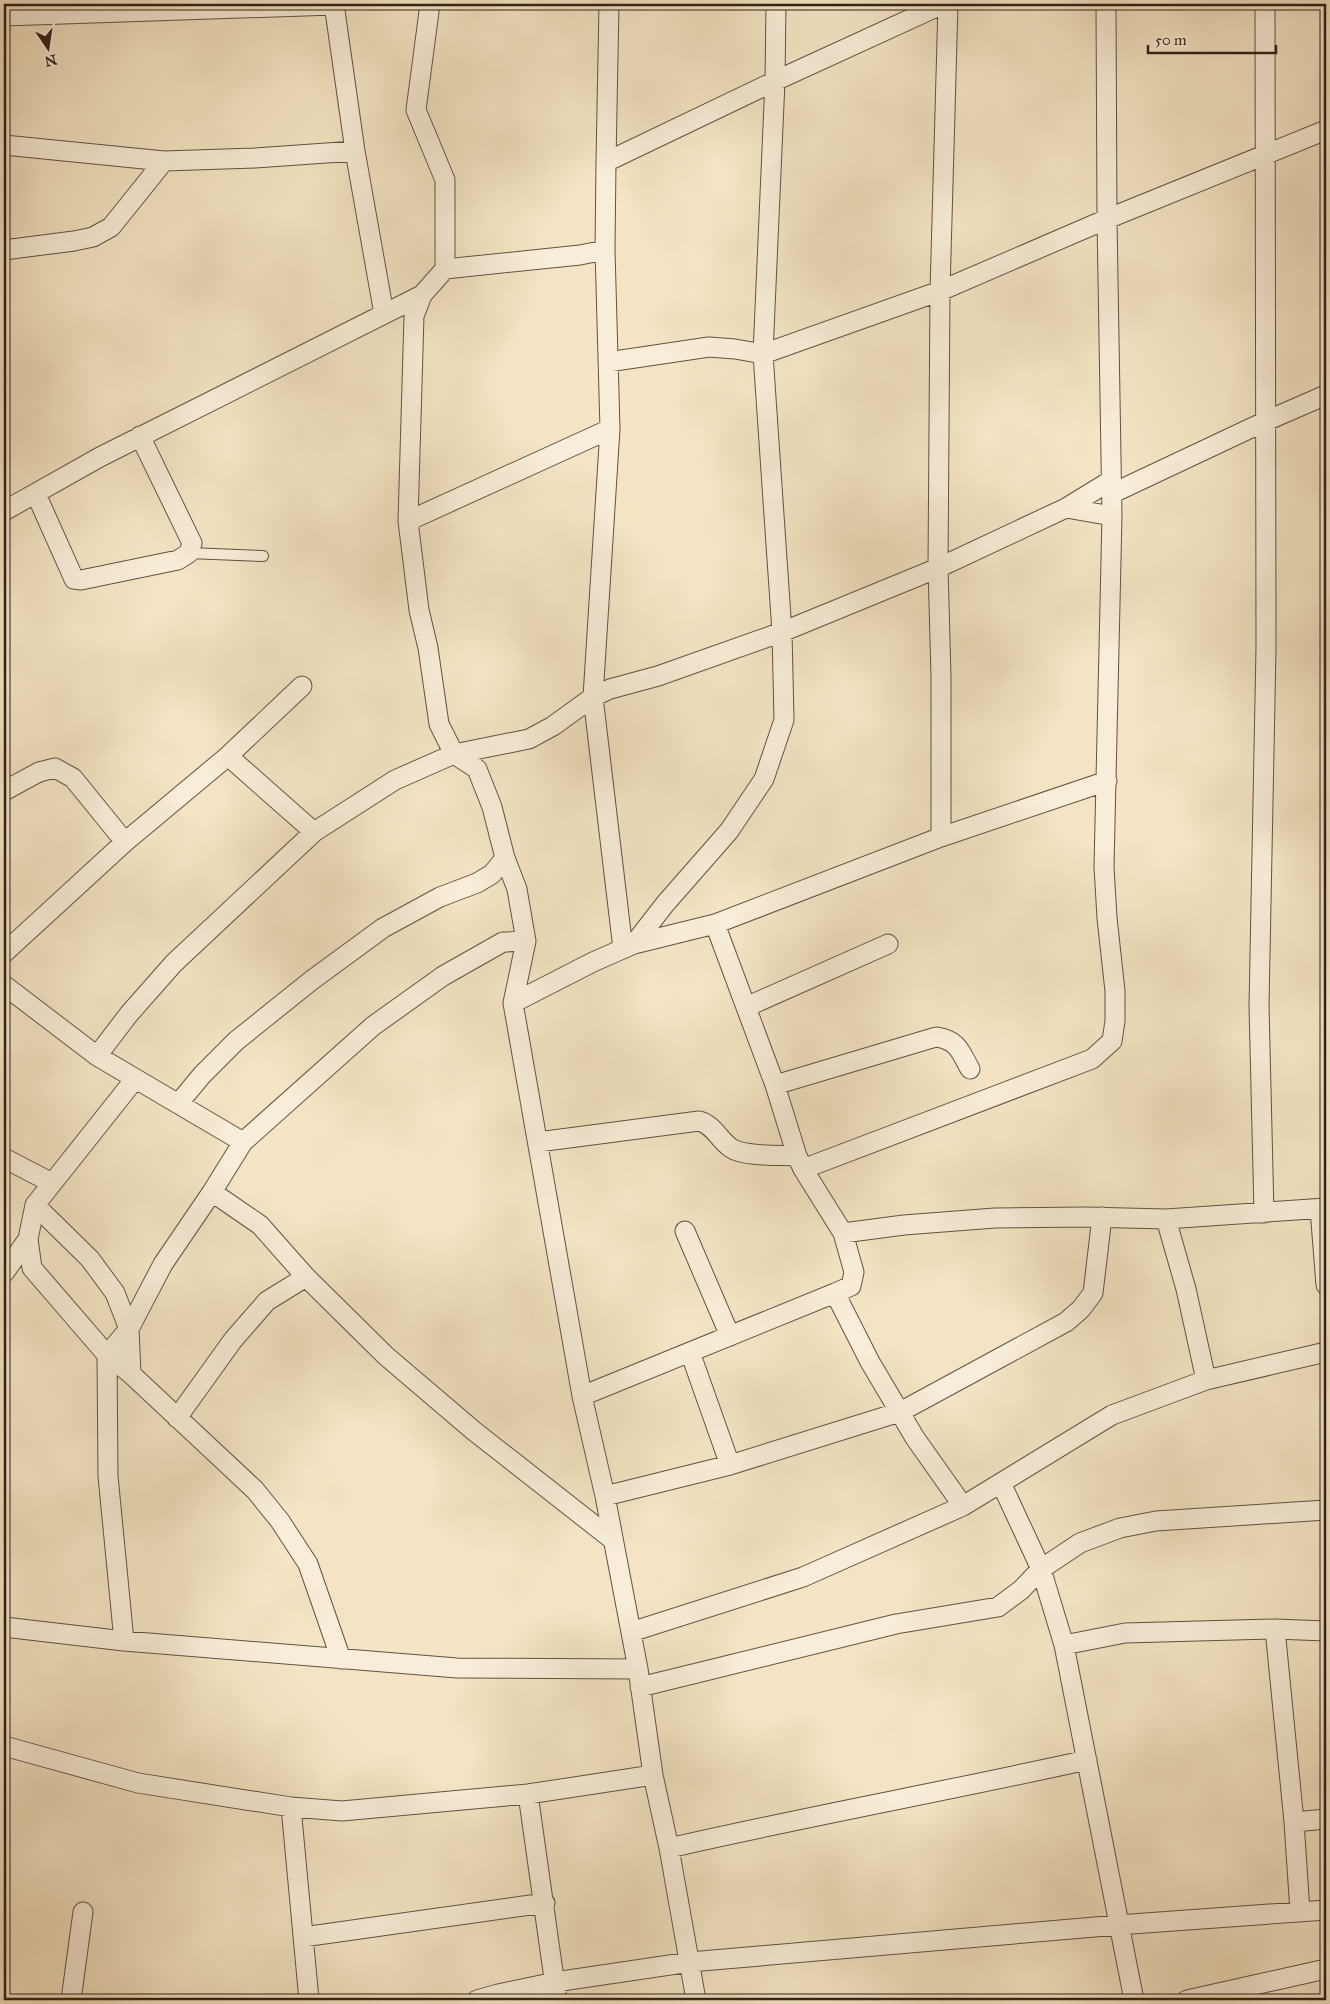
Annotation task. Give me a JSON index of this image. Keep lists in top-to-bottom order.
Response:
{
  "scale_bar": "50 m",
  "north": "bottom"
}
